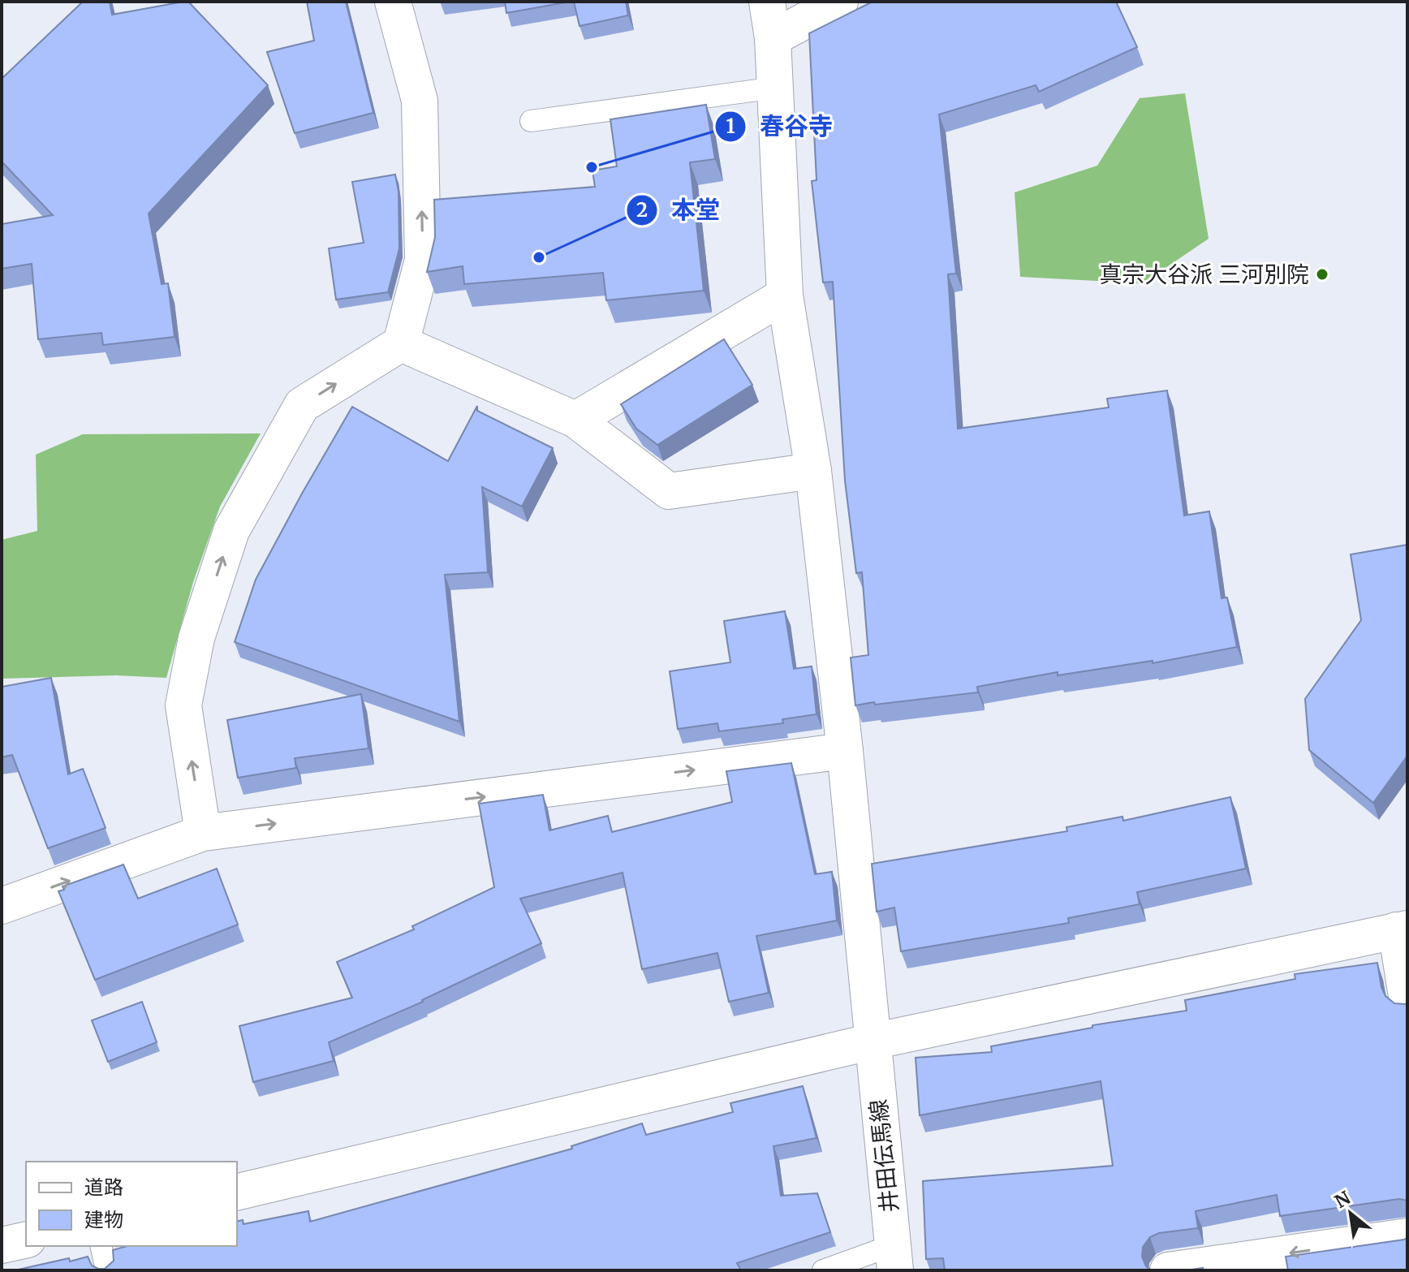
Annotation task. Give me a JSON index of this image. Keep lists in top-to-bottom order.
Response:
{
  "streets": {
    "street": ["井田伝馬線"]
  },
  "places": ["春谷寺", "本堂", "真宗大谷派 三河別院"],
  "legend": ["道路", "建物"],
  "north": "top left"
}
